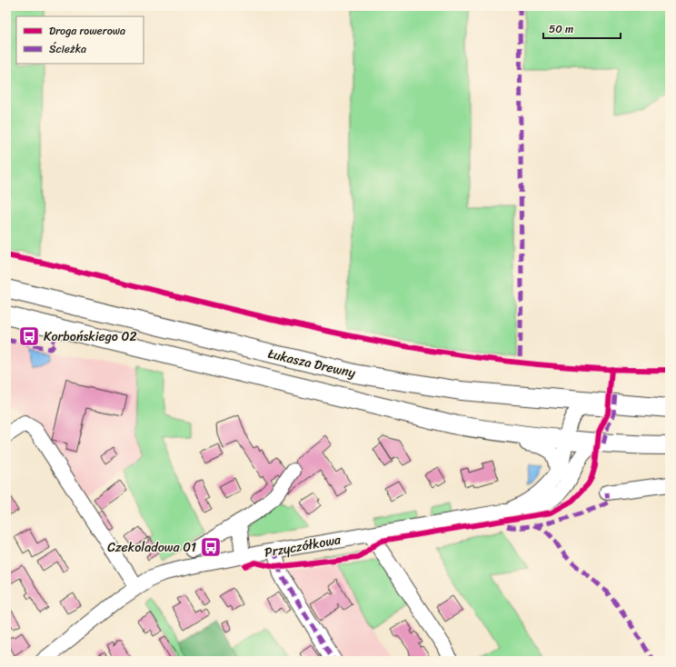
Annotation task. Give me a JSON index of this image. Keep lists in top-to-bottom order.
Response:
{
  "streets": {
    "main road": ["Łukasza Drewny"],
    "street": ["Przyczółkowa"]
  },
  "crossings": [
    ["Łukasza Drewny", "Przyczółkowa"]
  ],
  "places": {
    "bus stop": ["Korbońskiego 02", "Czekoladowa 01"]
  },
  "legend": ["Droga rowerowa", "Ścieżka"],
  "scale_bar": "50 m"
}
